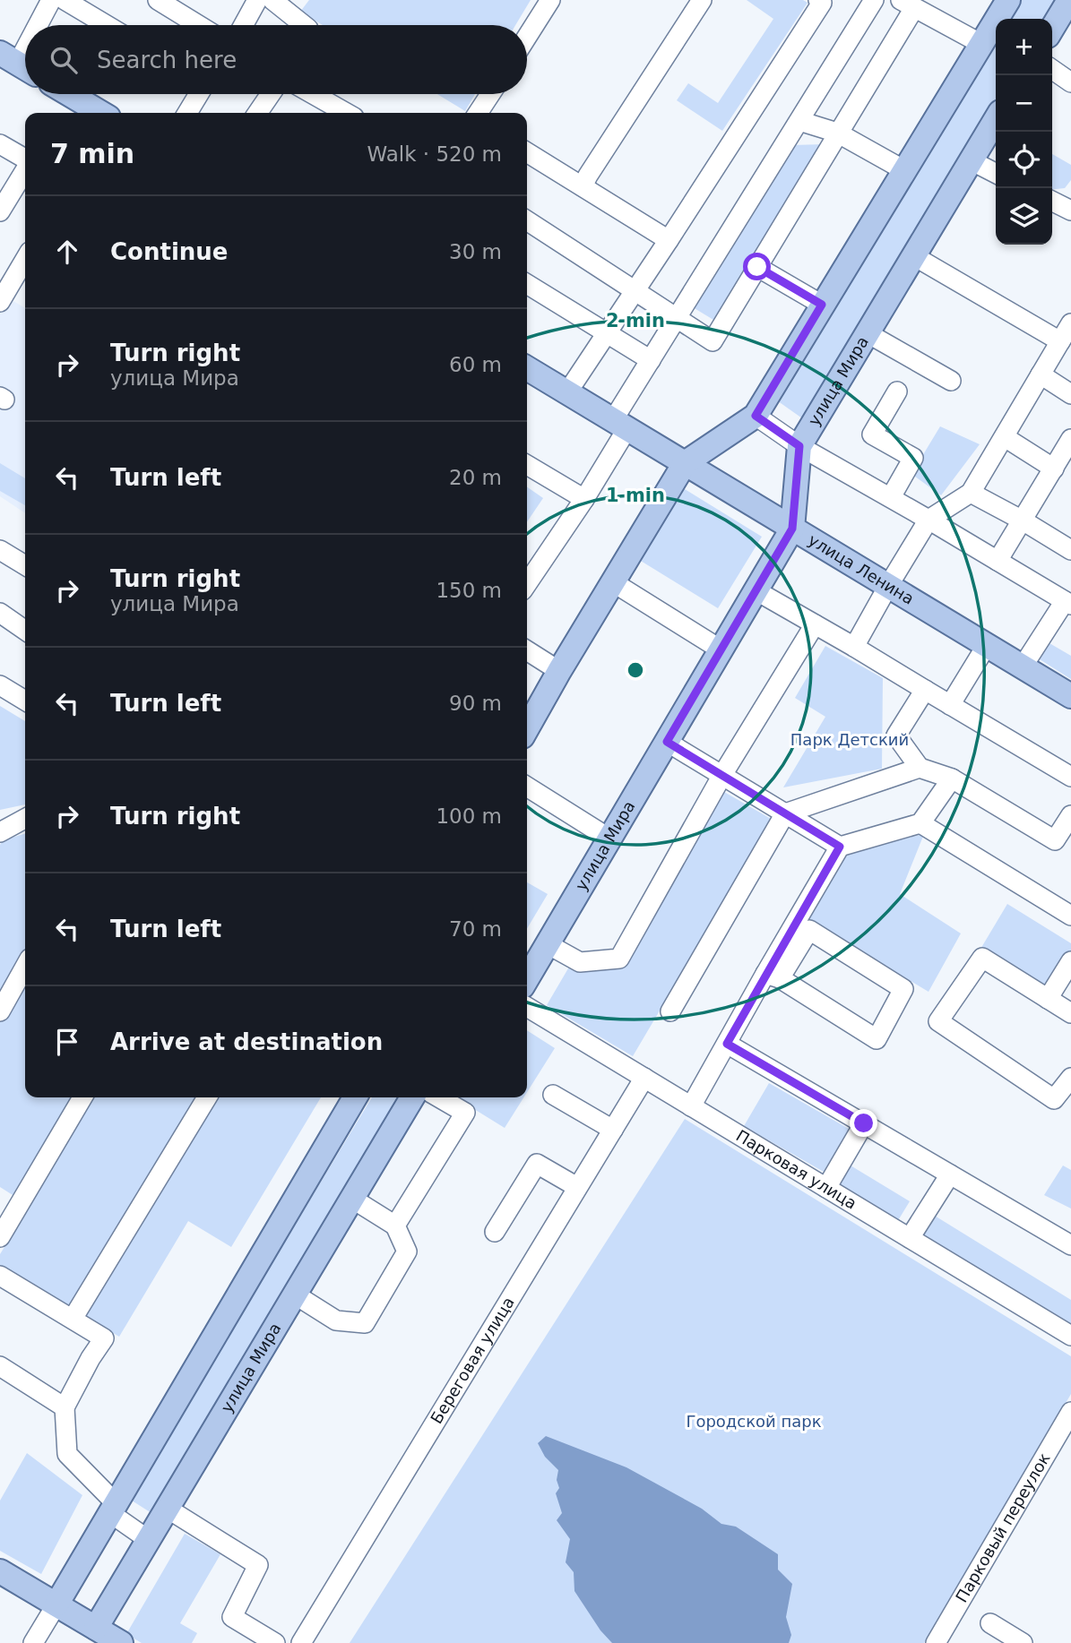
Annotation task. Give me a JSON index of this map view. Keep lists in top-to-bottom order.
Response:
{
  "streets": {
    "main road": ["улица Мира", "улица Ленина"],
    "street": ["Парковая улица", "Береговая улица", "Парковый переулок"]
  },
  "crossings": [
    ["улица Мира", "улица Ленина"],
    ["Парковая улица", "Береговая улица"]
  ],
  "parks": ["Парк Детский", "Городской парк"],
  "page": {
    "map_buttons": ["+", "−"],
    "search": "Search here",
    "heading": ["7 min", "Walk · 520 m"],
    "list": [
      ["Continue", "30 m"],
      ["Turn right", "улица Мира", "60 m"],
      ["Turn left", "20 m"],
      ["Turn right", "улица Мира", "150 m"],
      ["Turn left", "90 m"],
      ["Turn right", "100 m"],
      ["Turn left", "70 m"],
      "Arrive at destination"
    ]
  },
  "rings": ["2 min", "1 min"]
}
